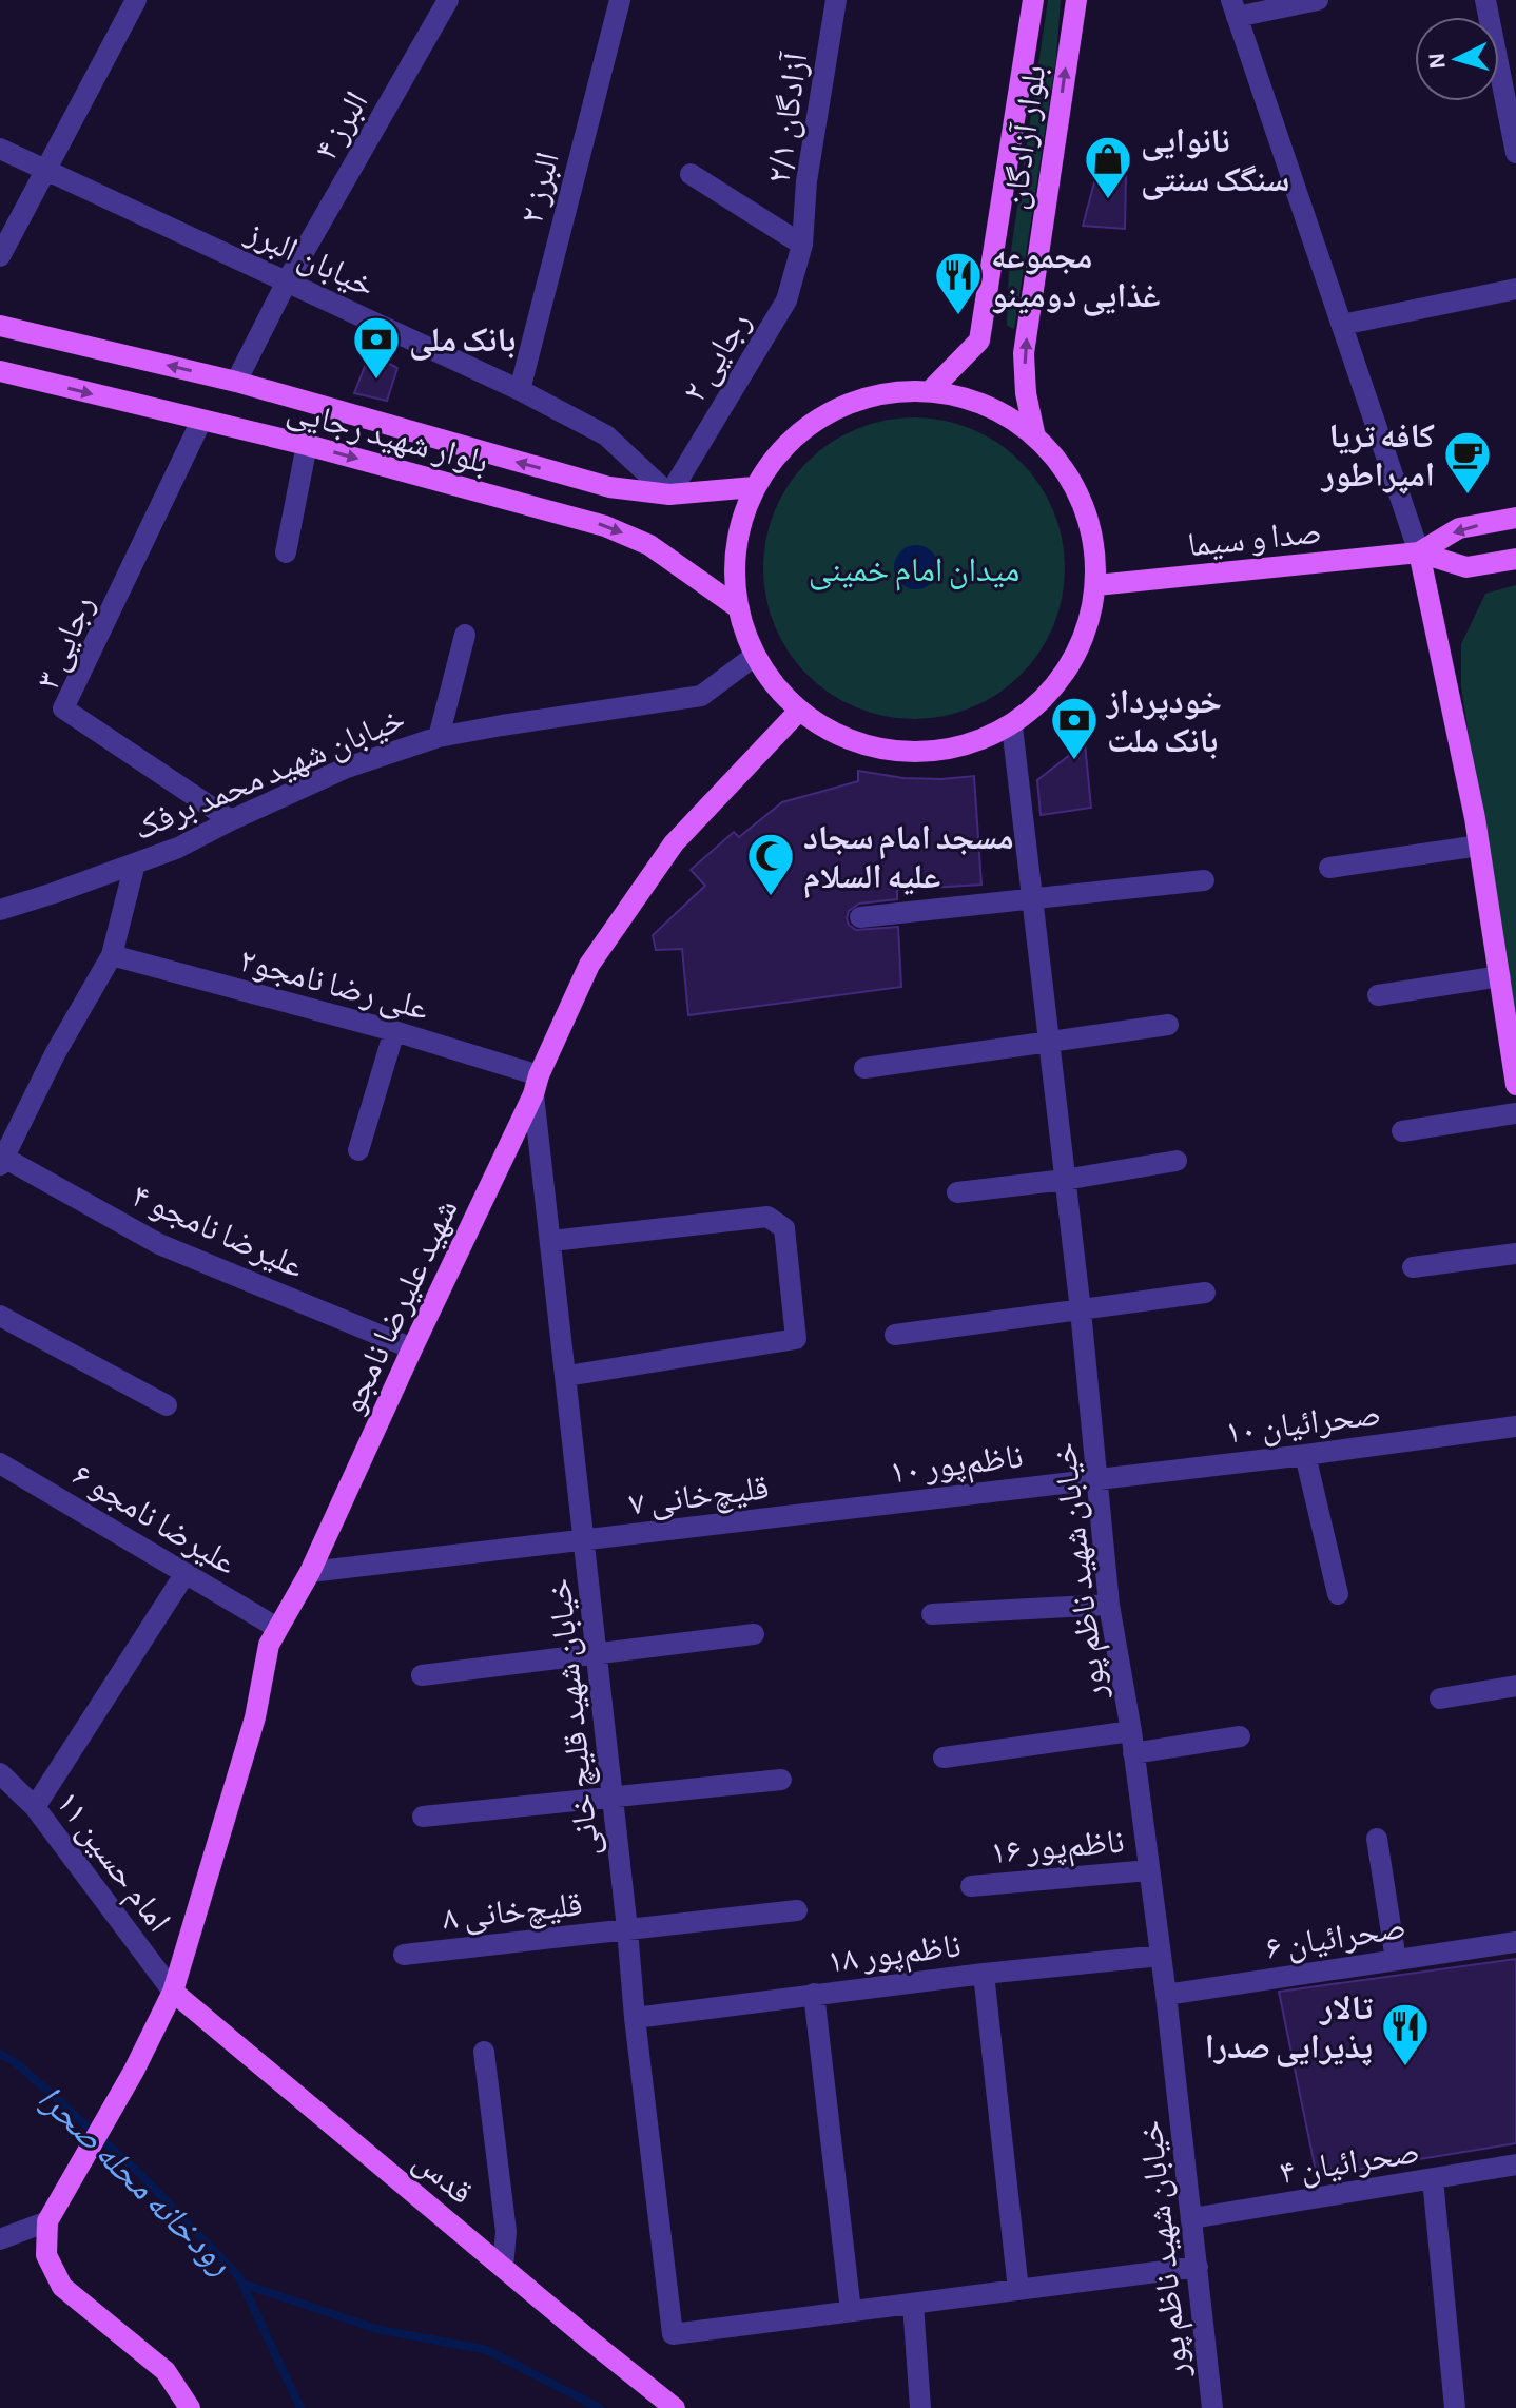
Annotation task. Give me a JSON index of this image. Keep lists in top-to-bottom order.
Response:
{
  "streets": {
    "main road": [
      "بلوار آزادگان",
      "بلوار شهید رجایی",
      "صدا و سیما",
      "شهید علیرضا نامجو",
      "قدس"
    ],
    "street": [
      "آزادگان ۲/۱",
      "البرز ۴",
      "البرز ۲",
      "خیابان البرز",
      "رجایی ۲",
      "رجایی ۳",
      "خیابان شهید محمد برفک",
      "علی رضا نامجو۲",
      "علیرضا نامجو ۴",
      "صحرائیان ۱۰",
      "ناظم‌پور ۱۰",
      "قلیچ‌خانی ۷",
      "علیرضا نامجو ۶",
      "خیابان شهید ناظم پور",
      "خیابان شهید قلیچ خانی",
      "ناظم‌پور ۱۶",
      "امام حسین ۱۱",
      "قلیچ‌خانی ۸",
      "صحرائیان ۶",
      "ناظم‌پور ۱۸",
      "صحرائیان ۴"
    ]
  },
  "crossings": [
    ["آزادگان ۲/۱", "رجایی ۲"],
    ["البرز ۴", "خیابان البرز"],
    ["البرز ۴", "بلوار شهید رجایی"],
    ["البرز ۲", "خیابان البرز"],
    ["خیابان البرز", "رجایی ۲"],
    ["خیابان البرز", "بلوار شهید رجایی"],
    ["رجایی ۲", "بلوار شهید رجایی"],
    ["بلوار شهید رجایی", "رجایی ۳"],
    ["رجایی ۳", "خیابان شهید محمد برفک"],
    ["علی رضا نامجو۲", "شهید علیرضا نامجو"],
    ["علی رضا نامجو۲", "خیابان شهید قلیچ خانی"],
    ["علیرضا نامجو ۴", "شهید علیرضا نامجو"],
    ["شهید علیرضا نامجو", "قلیچ‌خانی ۷"],
    ["شهید علیرضا نامجو", "علیرضا نامجو ۶"],
    ["شهید علیرضا نامجو", "خیابان شهید قلیچ خانی"],
    ["شهید علیرضا نامجو", "امام حسین ۱۱"],
    ["شهید علیرضا نامجو", "قدس"],
    ["صحرائیان ۱۰", "ناظم‌پور ۱۰"],
    ["صحرائیان ۱۰", "خیابان شهید ناظم پور"],
    ["ناظم‌پور ۱۰", "قلیچ‌خانی ۷"],
    ["ناظم‌پور ۱۰", "خیابان شهید ناظم پور"],
    ["قلیچ‌خانی ۷", "خیابان شهید قلیچ خانی"],
    ["خیابان شهید ناظم پور", "ناظم‌پور ۱۶"],
    ["خیابان شهید ناظم پور", "صحرائیان ۶"],
    ["خیابان شهید ناظم پور", "ناظم‌پور ۱۸"],
    ["خیابان شهید ناظم پور", "صحرائیان ۴"],
    ["خیابان شهید قلیچ خانی", "قلیچ‌خانی ۸"],
    ["خیابان شهید قلیچ خانی", "ناظم‌پور ۱۸"],
    ["امام حسین ۱۱", "قدس"]
  ],
  "water": ["رودخانه محله صحرا"],
  "parks": ["میدان امام خمینی"],
  "places": {
    "shop": ["نانوایی سنگک سنتی"],
    "restaurant": ["مجموعه غذایى دومینو", "تالار پذیرایی صدرا"],
    "bank": ["بانک ملی", "خودپرداز بانک ملت"],
    "cafe": ["کافه تریا امپراطور"],
    "mosque": ["مسجد امام سجاد علیه السلام"]
  },
  "north": "left"
}
